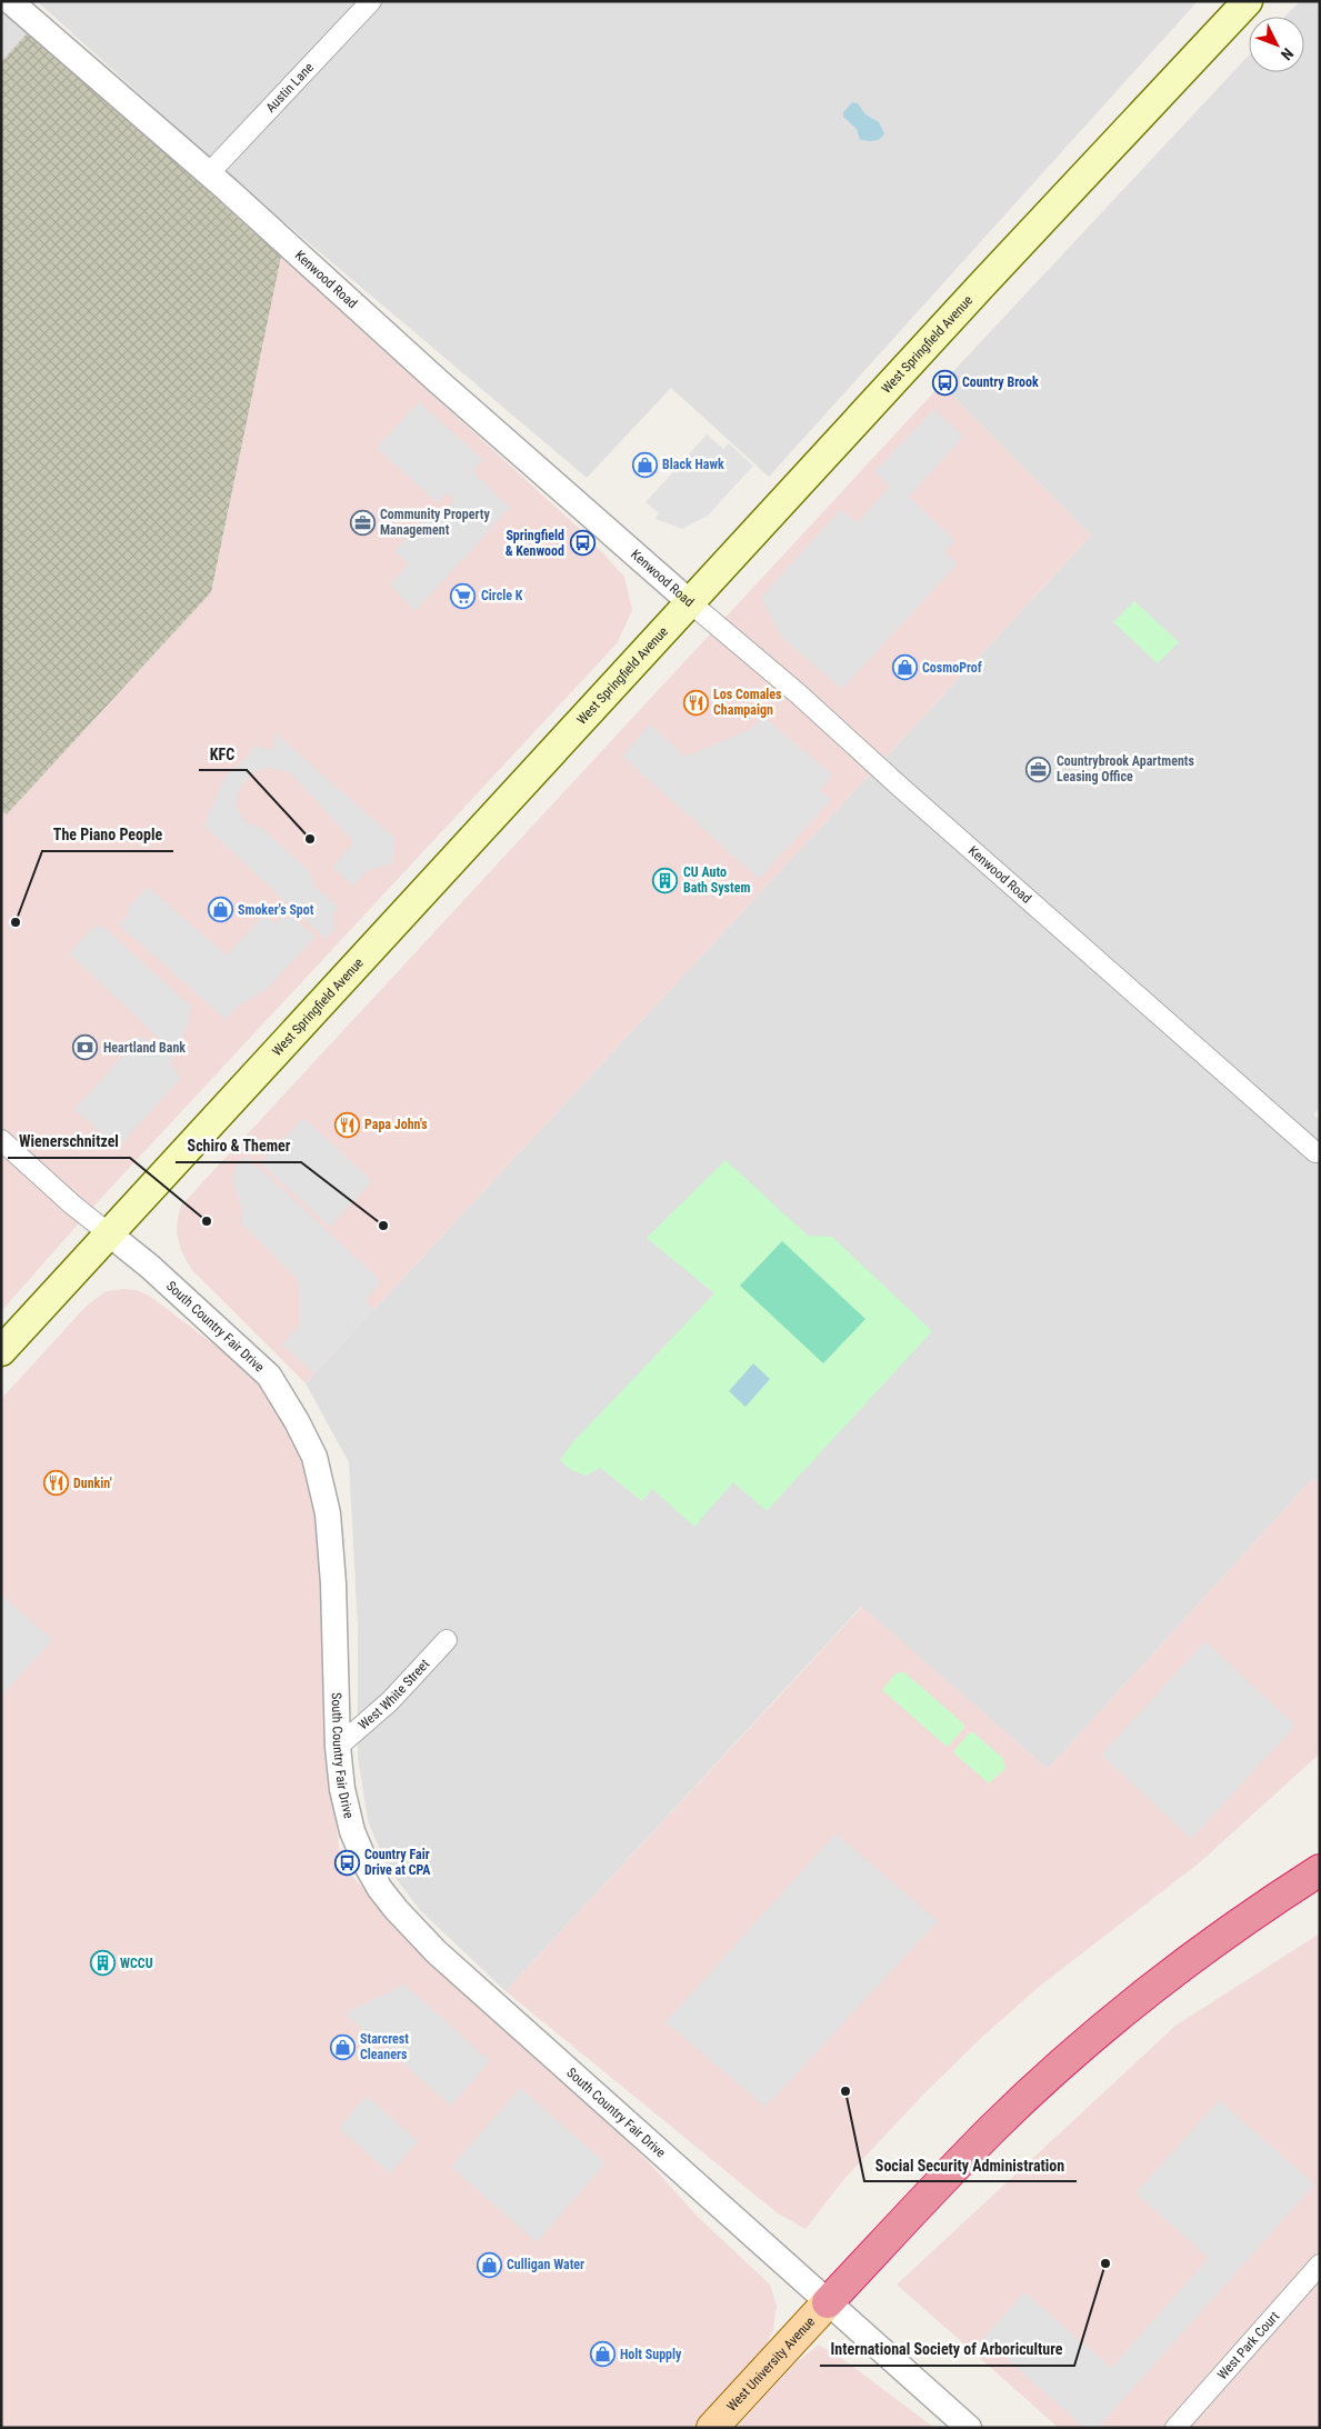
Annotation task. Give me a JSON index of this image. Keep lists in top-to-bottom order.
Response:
{
  "streets": {
    "main road": ["West Springfield Avenue", "West University Avenue"],
    "street": [
      "Austin Lane",
      "Kenwood Road",
      "South Country Fair Drive",
      "West White Street",
      "West Park Court"
    ]
  },
  "crossings": [
    ["Austin Lane", "Kenwood Road"],
    ["Kenwood Road", "West Springfield Avenue"],
    ["West Springfield Avenue", "South Country Fair Drive"],
    ["South Country Fair Drive", "West White Street"],
    ["South Country Fair Drive", "West University Avenue"]
  ],
  "places": {
    "bus stop": ["Country Brook", "Springfield & Kenwood", "Country Fair Drive at CPA"],
    "shop": [
      "Black Hawk",
      "CosmoProf",
      "Smoker's Spot",
      "Starcrest Cleaners",
      "Culligan Water",
      "Holt Supply"
    ],
    "office": ["Community Property Management", "Countrybrook Apartments Leasing Office"],
    "supermarket": ["Circle K"],
    "restaurant": ["Los Comales Champaign", "Papa John's", "Dunkin'"],
    "other": [
      "KFC",
      "The Piano People",
      "Wienerschnitzel",
      "Schiro & Themer",
      "Social Security Administration",
      "International Society of Arboriculture"
    ],
    "building": ["CU Auto Bath System", "WCCU"],
    "bank": ["Heartland Bank"]
  },
  "north": "bottom right"
}
